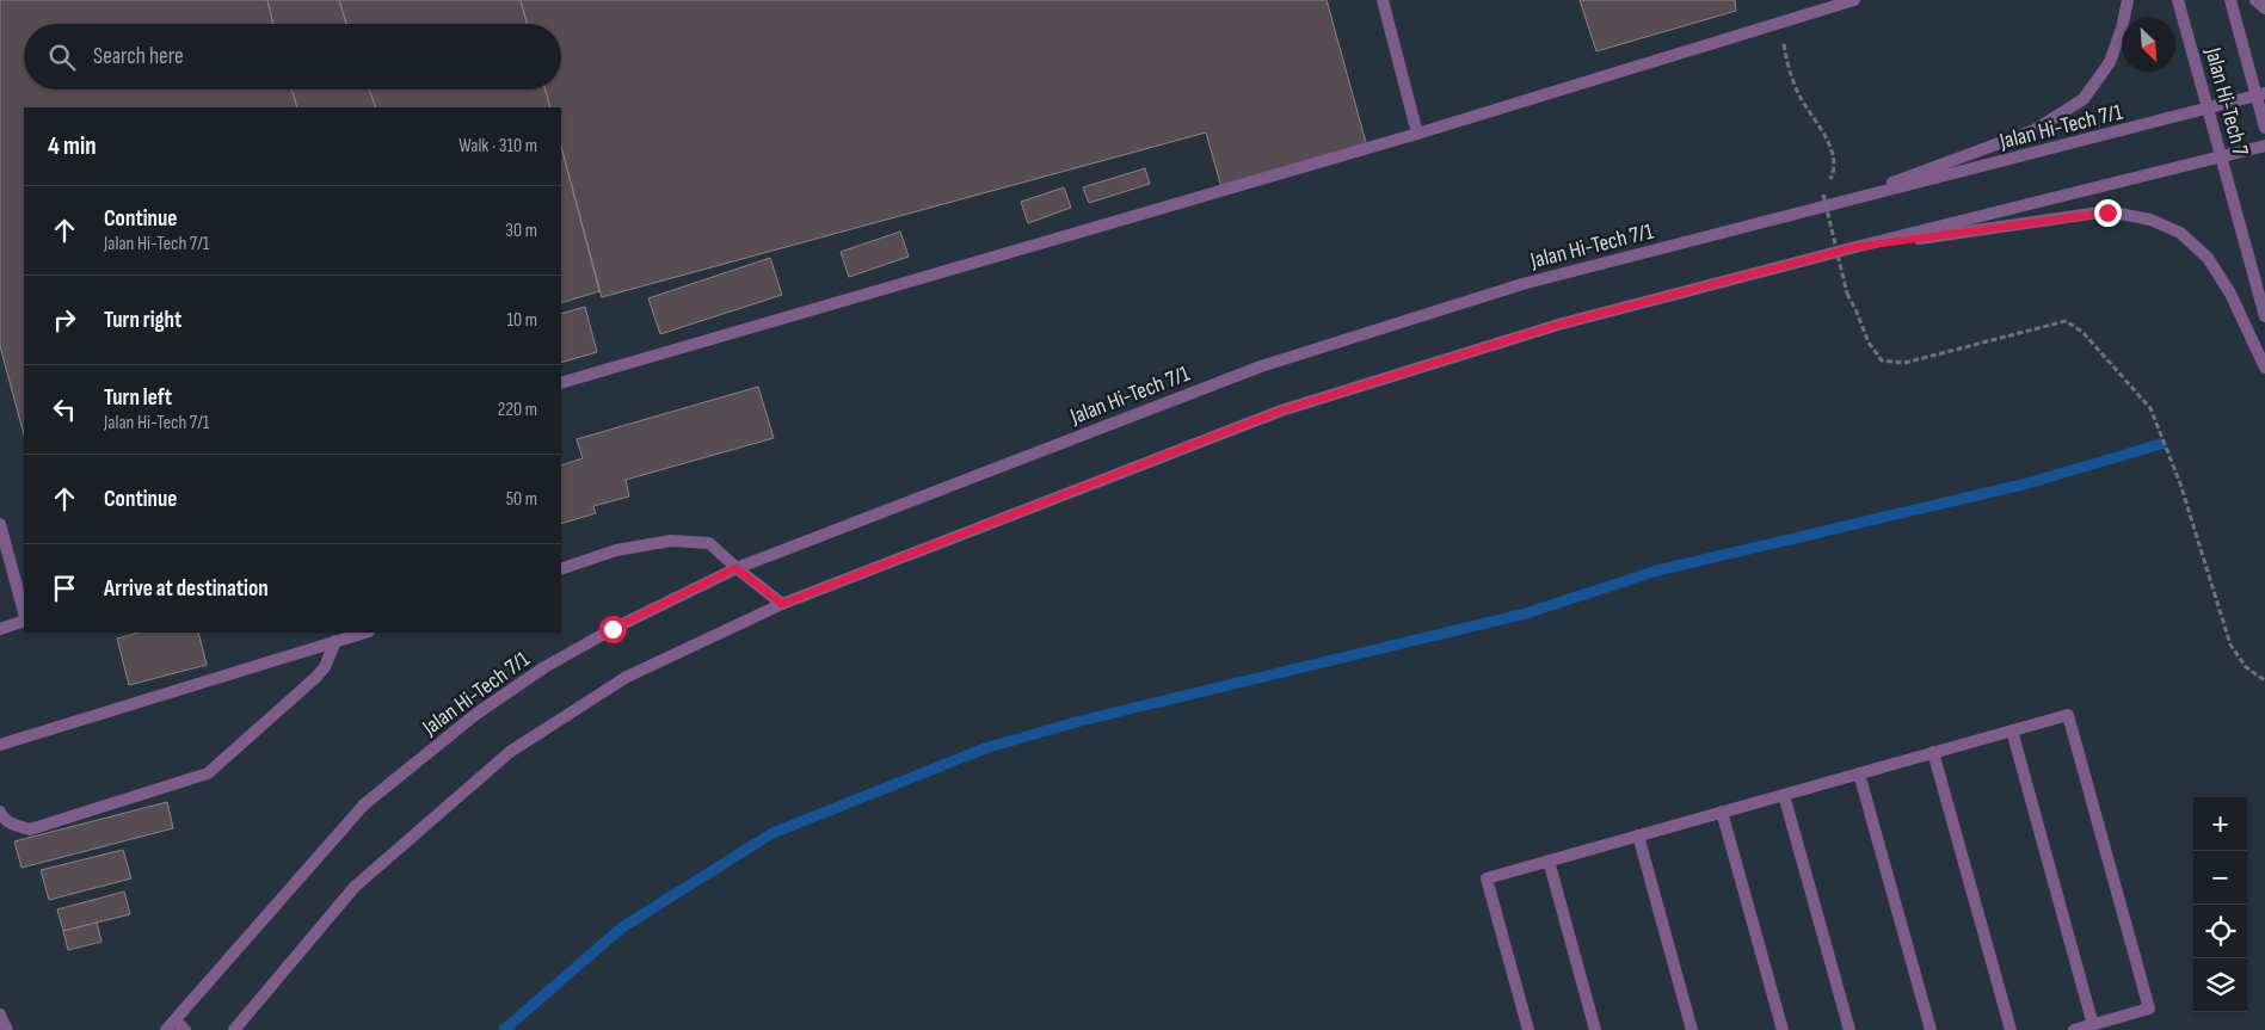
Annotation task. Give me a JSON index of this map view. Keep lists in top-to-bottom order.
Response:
{
  "streets": {
    "street": ["Jalan Hi-Tech 7", "Jalan Hi-Tech 7/1"]
  },
  "crossings": [
    ["Jalan Hi-Tech 7", "Jalan Hi-Tech 7/1"]
  ],
  "north": "bottom right",
  "page": {
    "search": "Search here",
    "heading": ["4 min", "Walk · 310 m"],
    "list": [
      ["Continue", "Jalan Hi-Tech 7/1", "30 m"],
      ["Turn right", "10 m"],
      ["Turn left", "Jalan Hi-Tech 7/1", "220 m"],
      ["Continue", "50 m"],
      "Arrive at destination"
    ],
    "map_buttons": ["+", "−"]
  }
}
